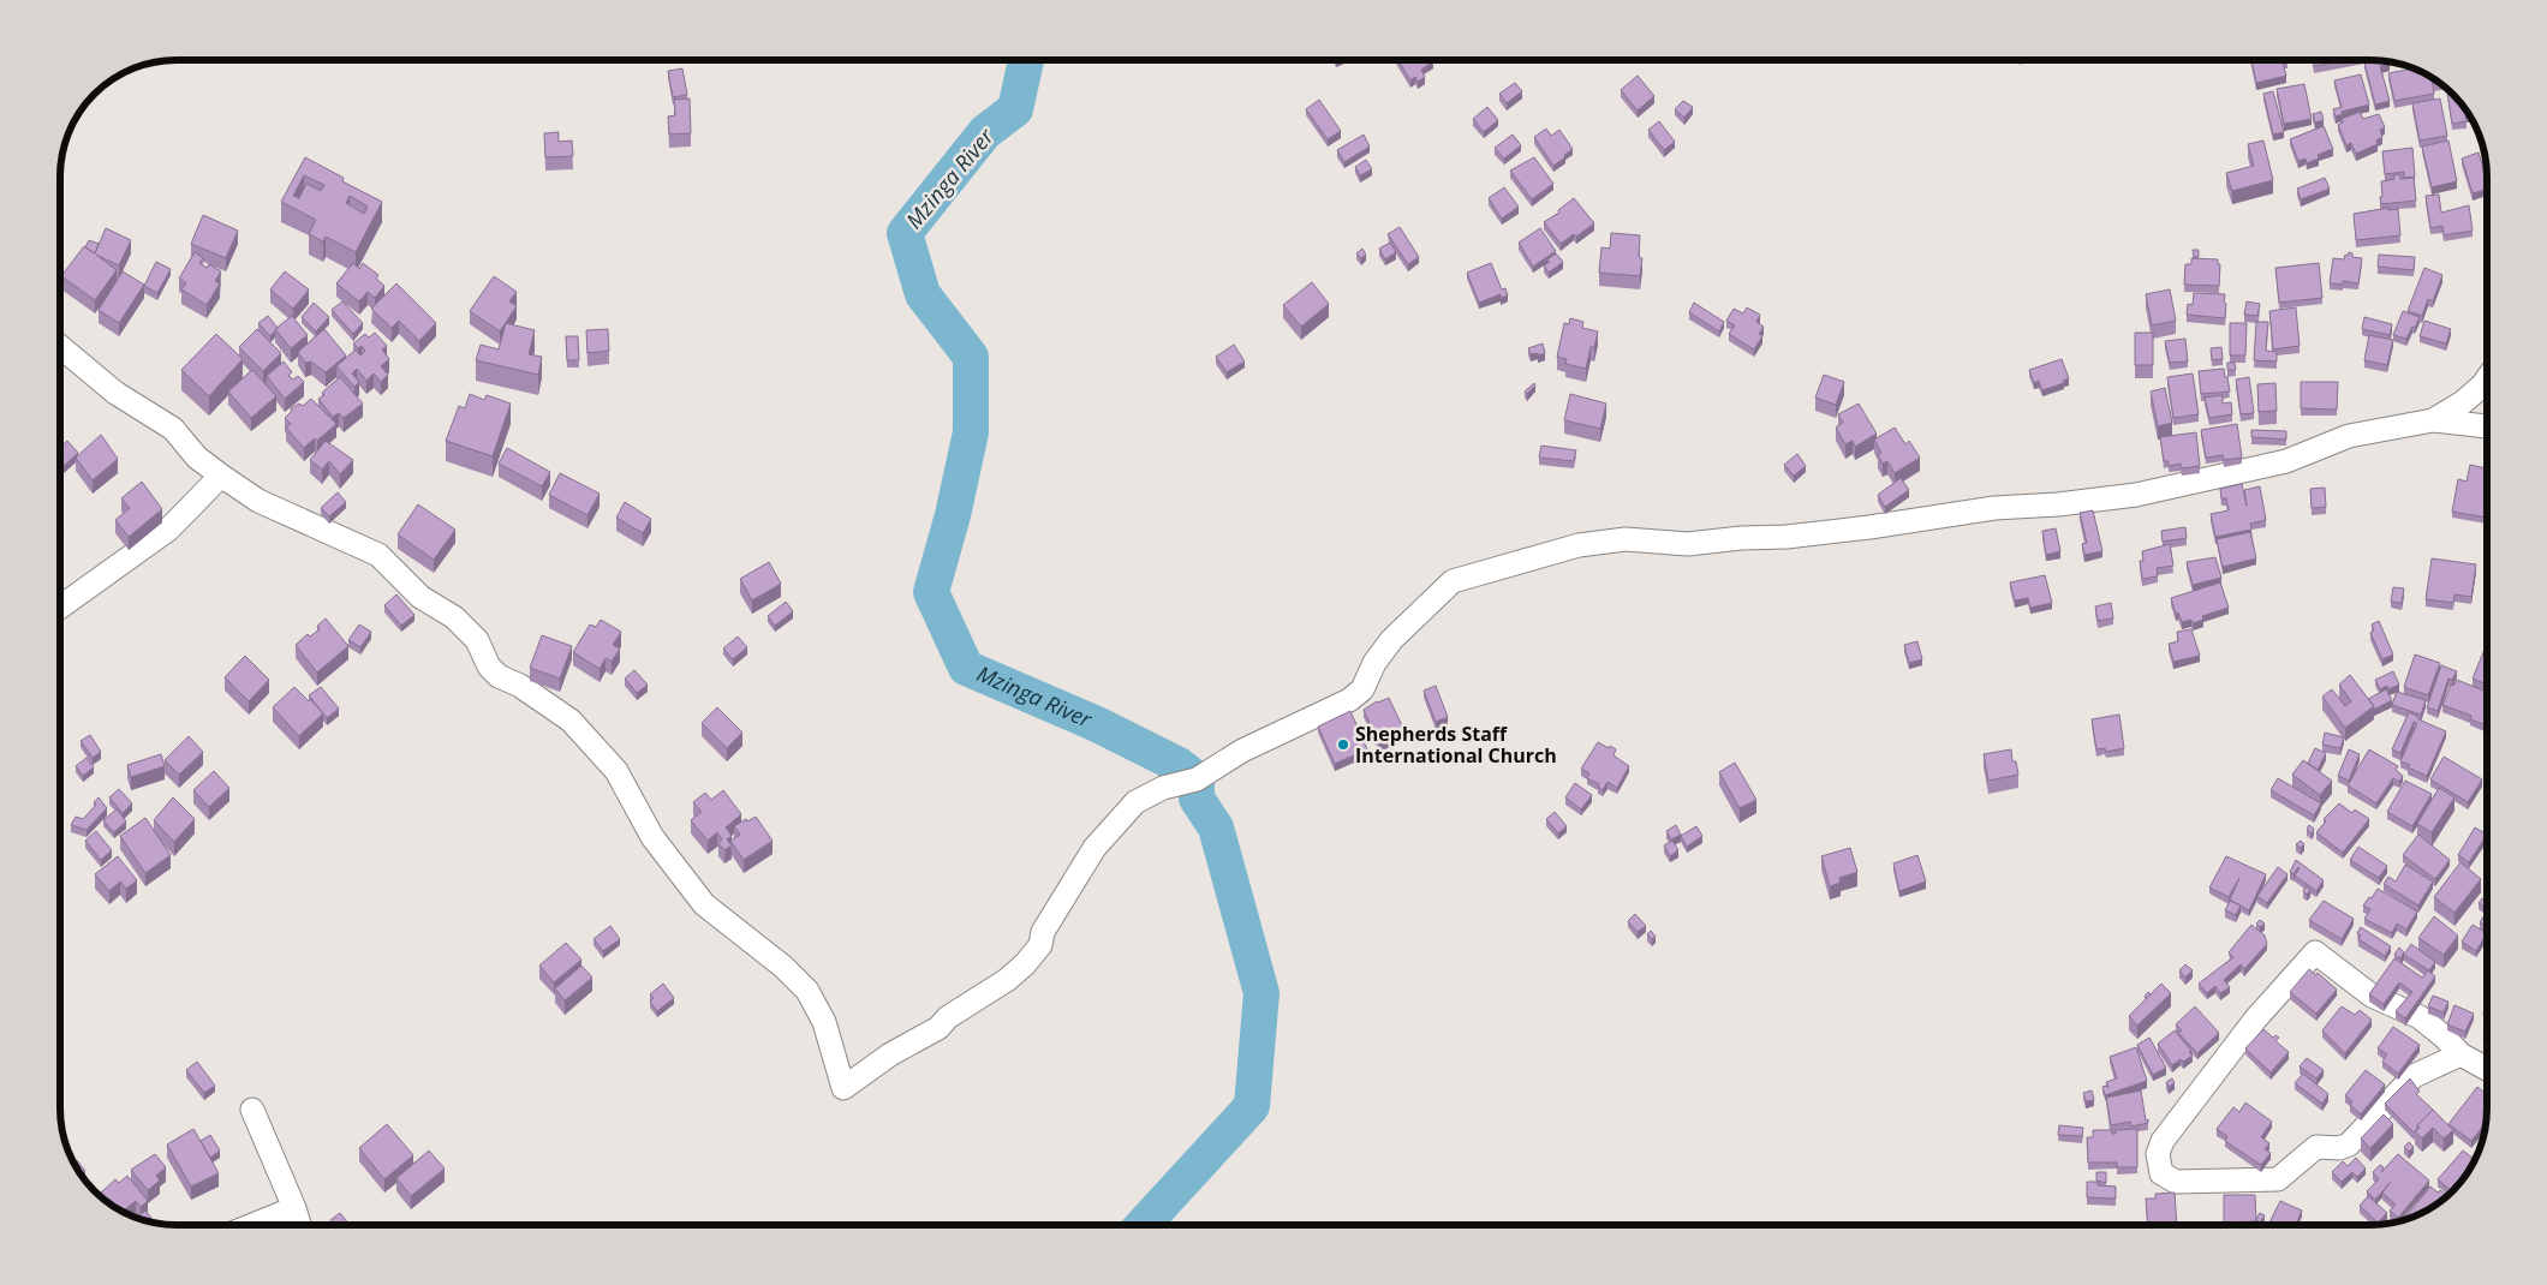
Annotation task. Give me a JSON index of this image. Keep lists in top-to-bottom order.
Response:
{
  "water": ["Mzinga River"],
  "places": ["Shepherds Staff International Church"]
}
